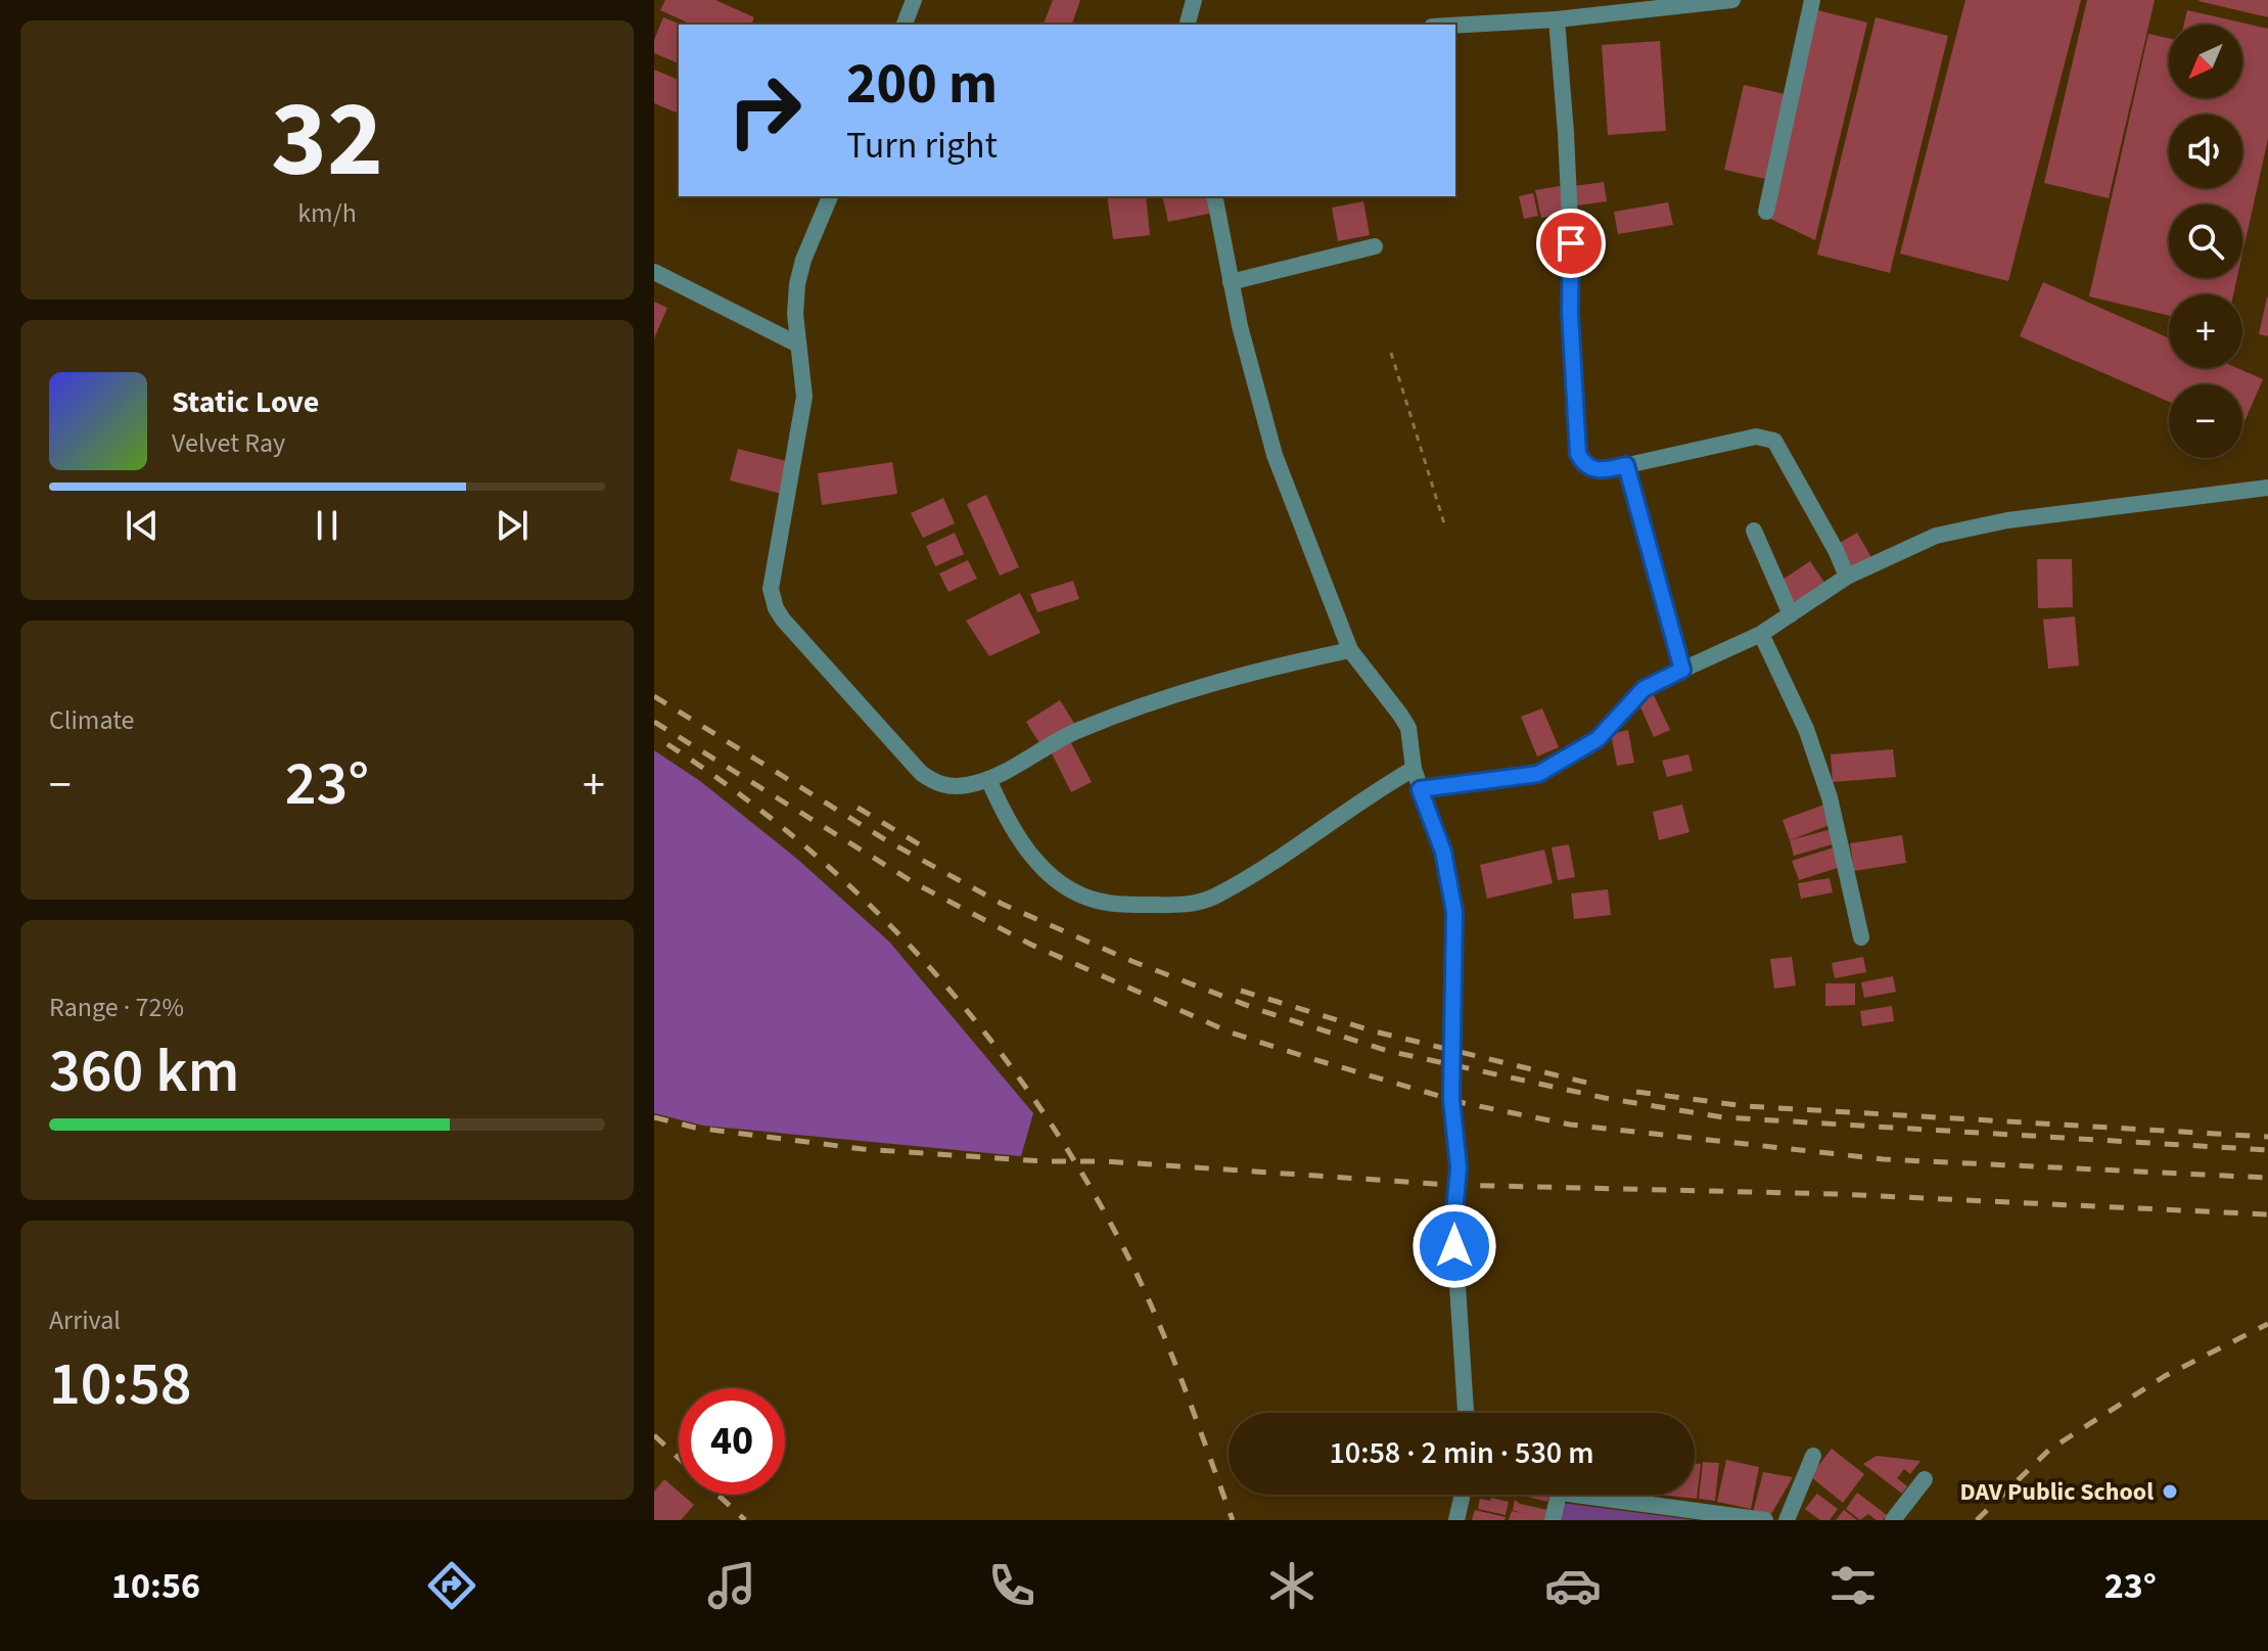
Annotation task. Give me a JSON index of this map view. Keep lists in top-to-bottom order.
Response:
{
  "places": ["DAV Public School"],
  "north": "bottom left",
  "page": {
    "tile": [
      ["32", "km/h"],
      "Climate",
      ["Range · 72%", "360 km"],
      ["Arrival", "10:58"]
    ],
    "map_buttons": ["+", "−"],
    "turn": ["200 m", "Turn right"],
    "song": ["Static Love", "Velvet Ray"],
    "heat": ["−", "23°", "+"],
    "limit": "40",
    "trip": "10:58 · 2 min · 530 m",
    "tabs": ["10:56", "23°"]
  }
}
